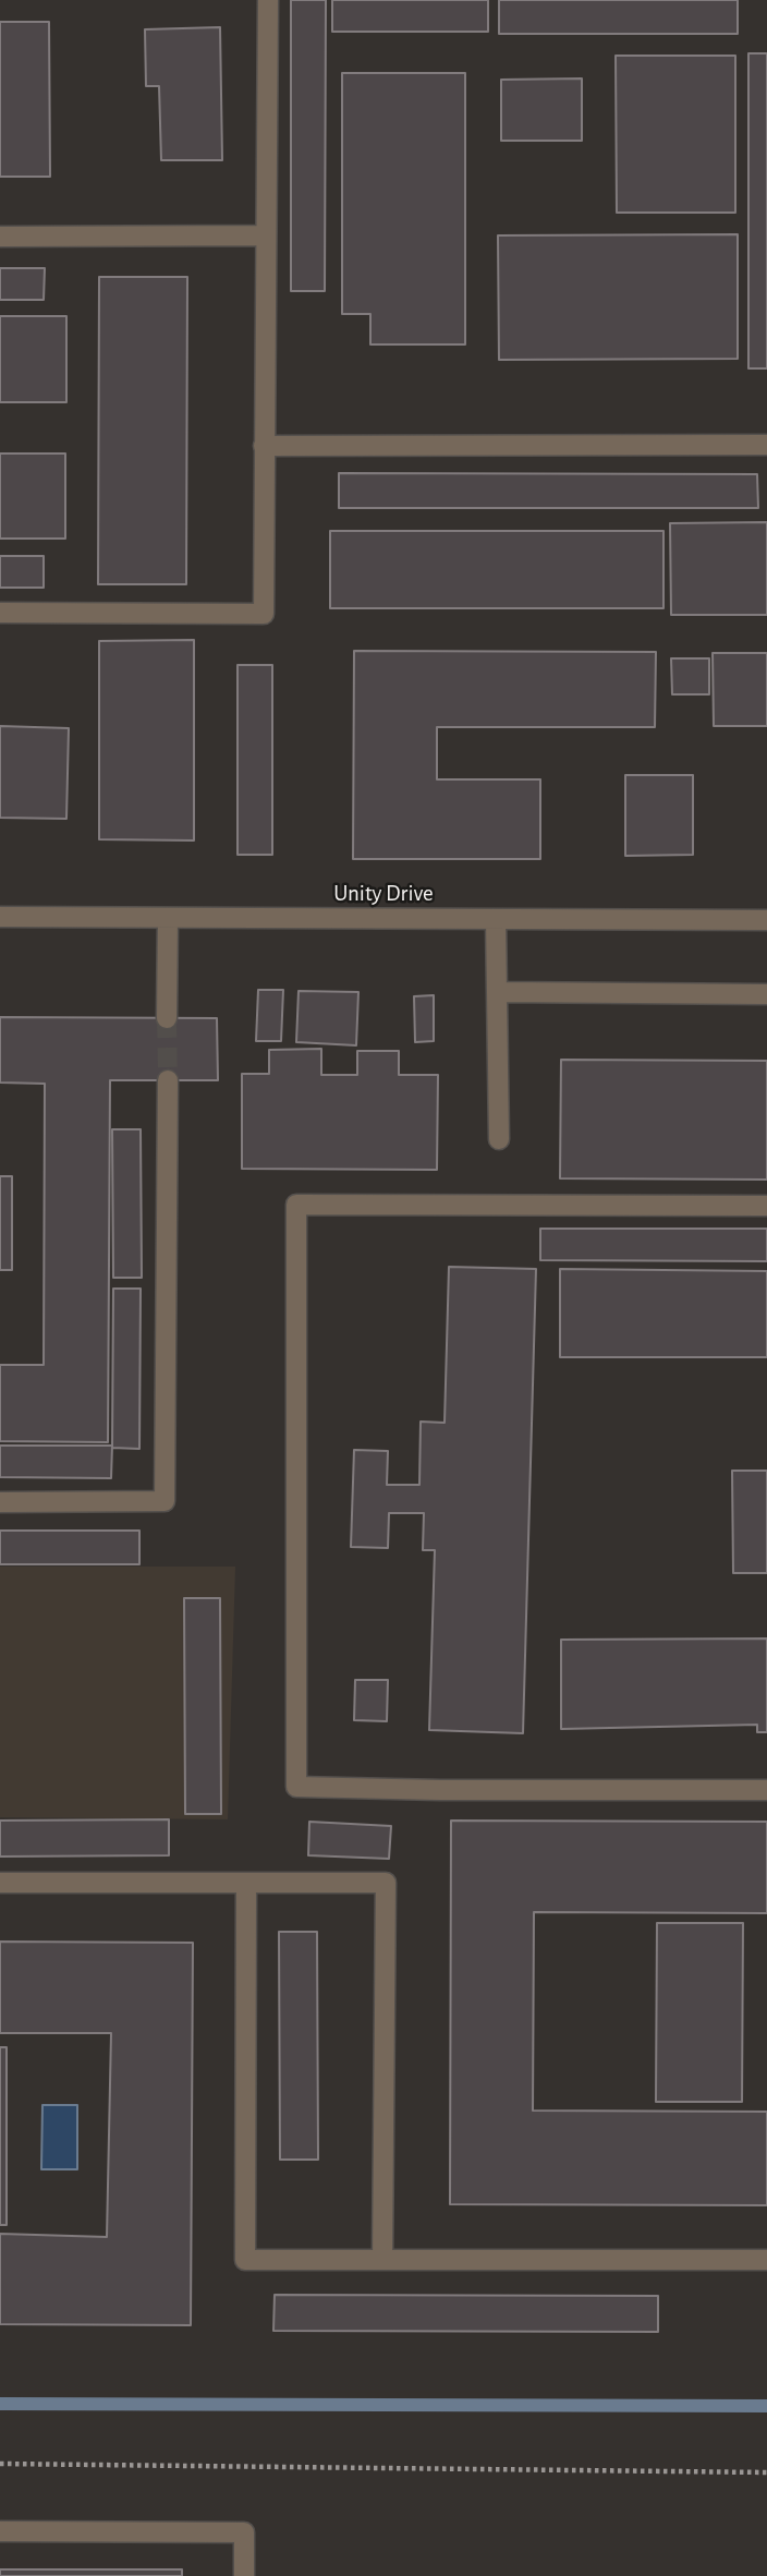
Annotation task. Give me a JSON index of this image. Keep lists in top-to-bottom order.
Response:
{
  "streets": {
    "street": ["Unity Drive"]
  }
}
